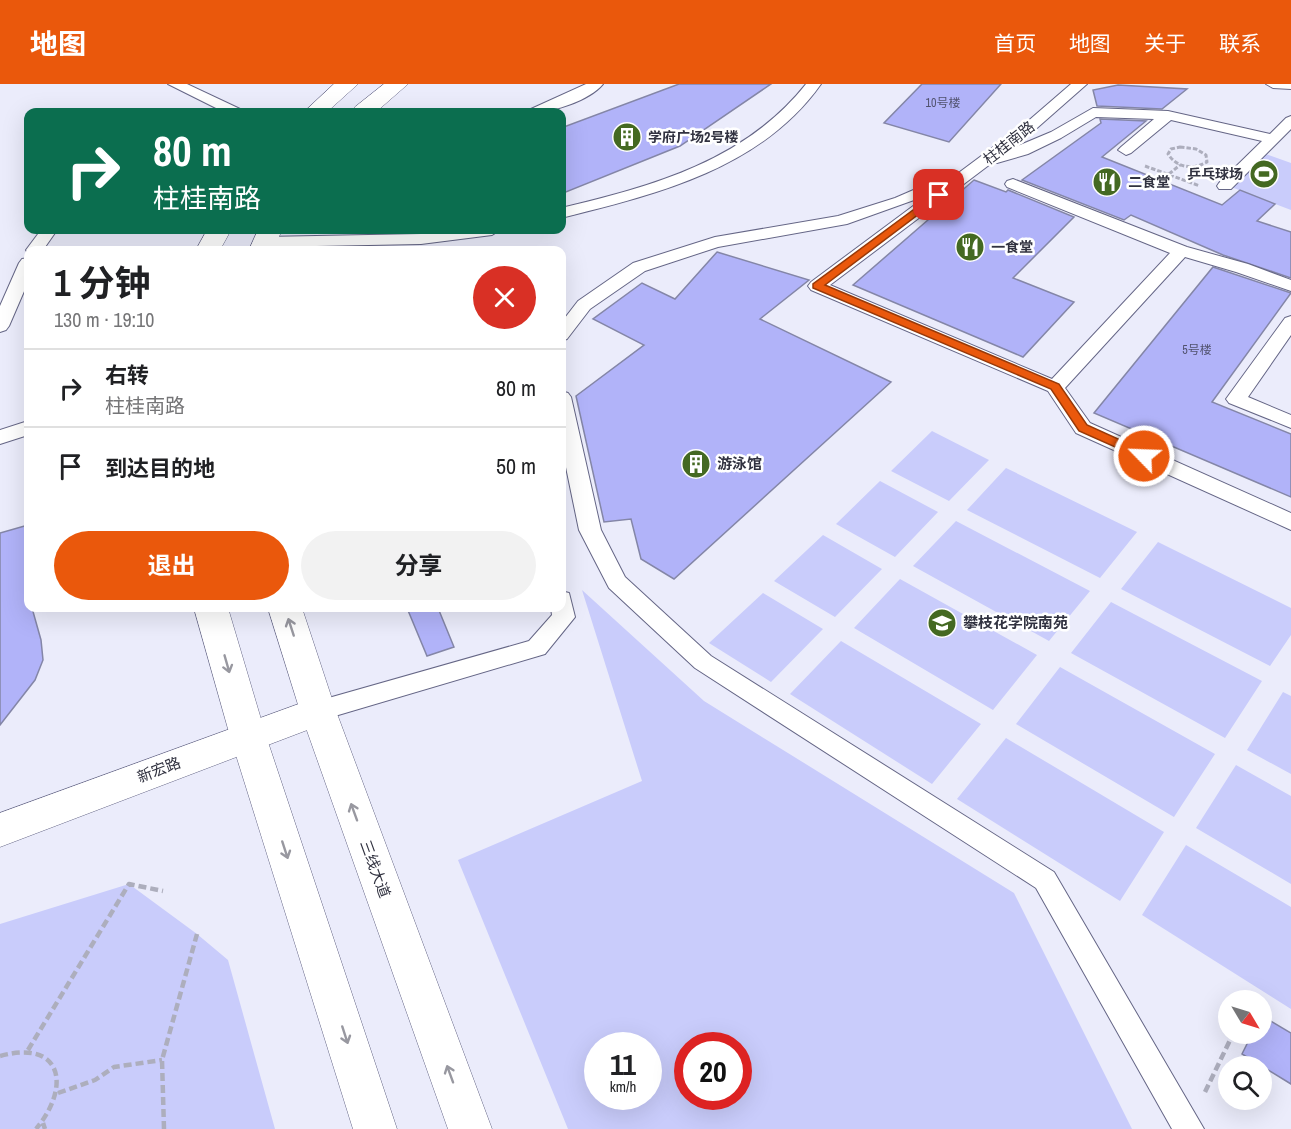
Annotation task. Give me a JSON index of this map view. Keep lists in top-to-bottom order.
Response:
{
  "streets": {
    "main road": ["新宏路", "三线大道"],
    "lane": ["柱桂南路"]
  },
  "crossings": [
    ["新宏路", "三线大道"]
  ],
  "places": {
    "building": ["学府广场2号楼", "游泳馆"],
    "sports": ["乒乓球场"],
    "restaurant": ["二食堂", "一食堂"],
    "school or university": ["攀枝花学院南苑"]
  },
  "house_numbers": ["10号楼", "5号楼"],
  "north": "bottom right",
  "page": {
    "header": "地图",
    "nav": [
      "首页",
      "地图",
      "关于",
      "联系"
    ],
    "turn": ["80 m", "柱桂南路"],
    "heading": ["1 分钟", "130 m · 19:10"],
    "list": [
      {
        "name": "右转",
        "note": "柱桂南路",
        "value": "80 m"
      },
      {
        "name": "到达目的地",
        "value": "50 m"
      }
    ],
    "buttons": ["退出", "分享"],
    "speed": "11 km/h",
    "limit": "20"
  }
}
